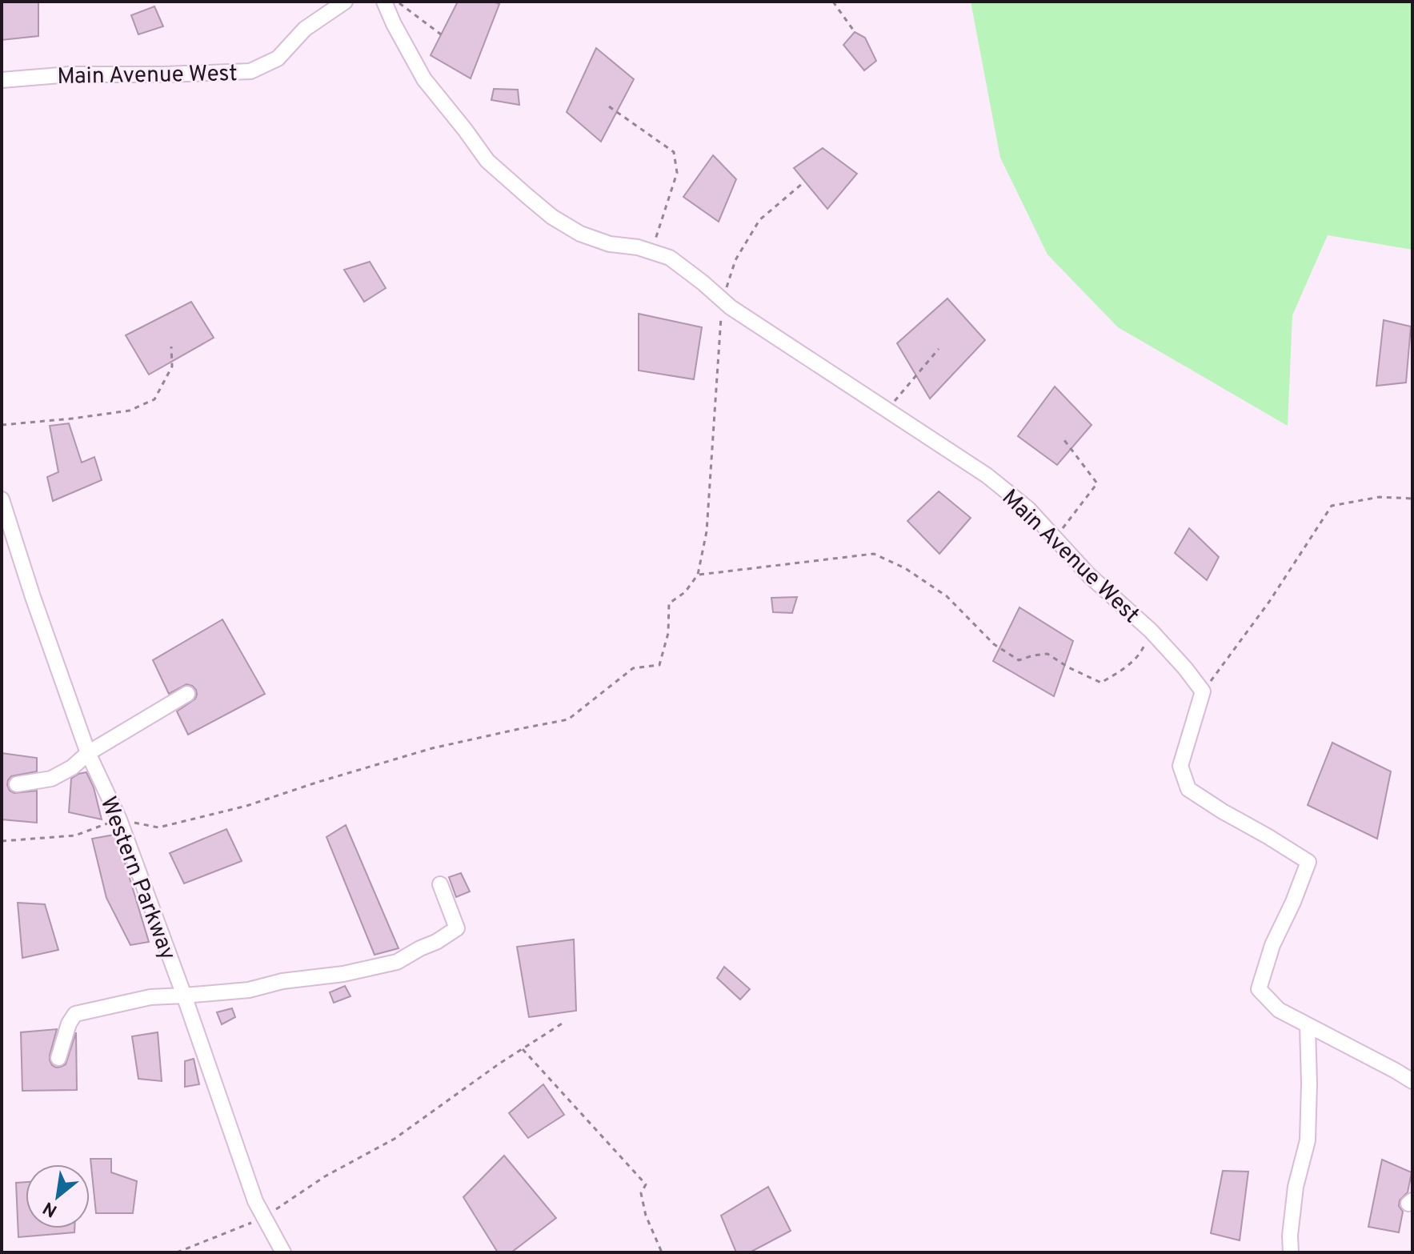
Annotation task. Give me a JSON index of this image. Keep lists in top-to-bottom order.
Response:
{
  "streets": {
    "street": ["Main Avenue West", "Western Parkway"]
  },
  "north": "bottom left"
}
